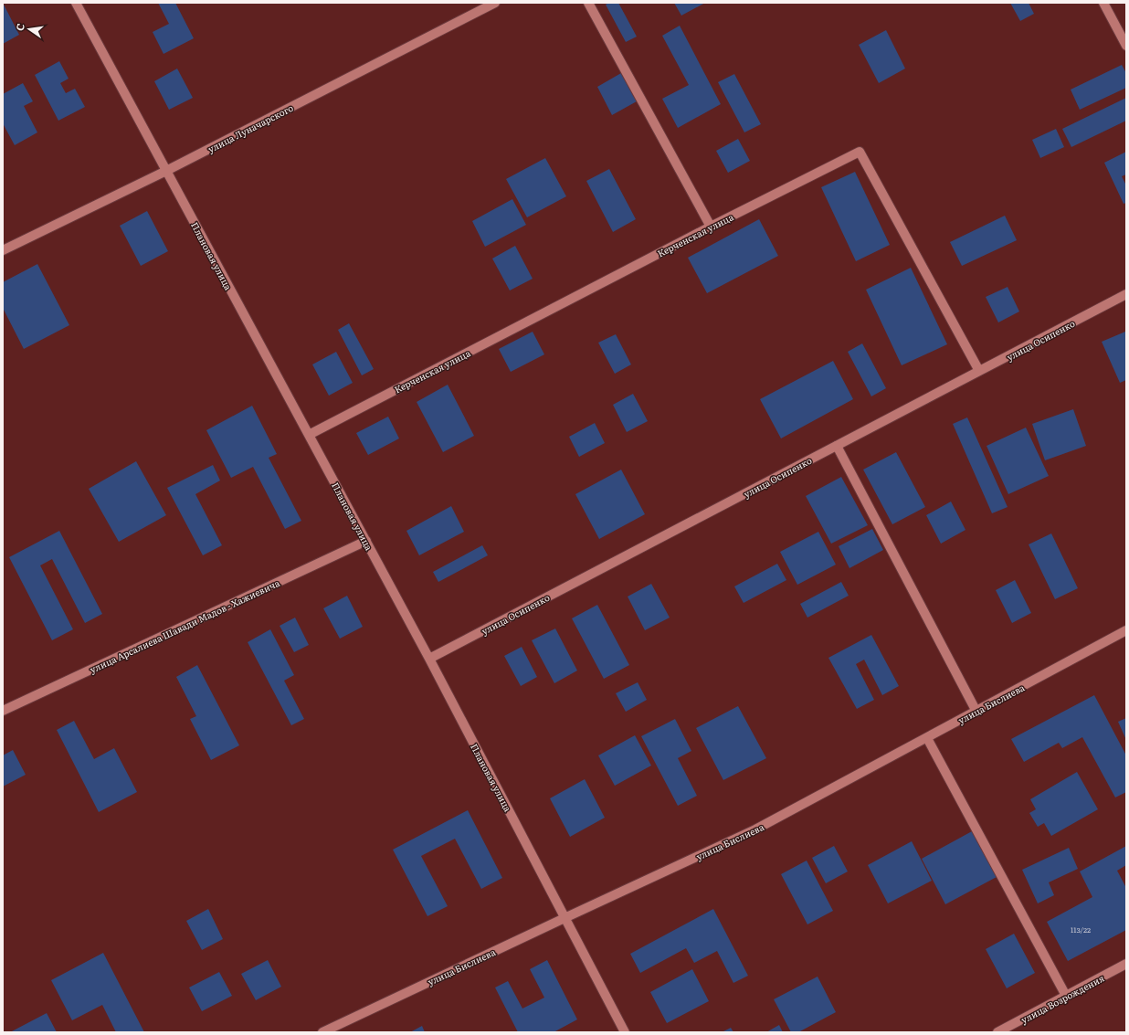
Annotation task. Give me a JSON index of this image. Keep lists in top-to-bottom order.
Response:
{
  "streets": {
    "street": [
      "улица Луначарского",
      "Керченская улица",
      "Плановая улица",
      "улица Осипенко",
      "улица Арсалиева Шавади Мадов - Хажиевича",
      "улица Бислиева",
      "улица Возрождения"
    ]
  },
  "crossings": [
    ["улица Луначарского", "Плановая улица"],
    ["Керченская улица", "Плановая улица"],
    ["Керченская улица", "улица Осипенко"],
    ["Плановая улица", "улица Осипенко"],
    ["Плановая улица", "улица Арсалиева Шавади Мадов - Хажиевича"],
    ["Плановая улица", "улица Бислиева"]
  ],
  "house_numbers": ["113/22"],
  "north": "left"
}
